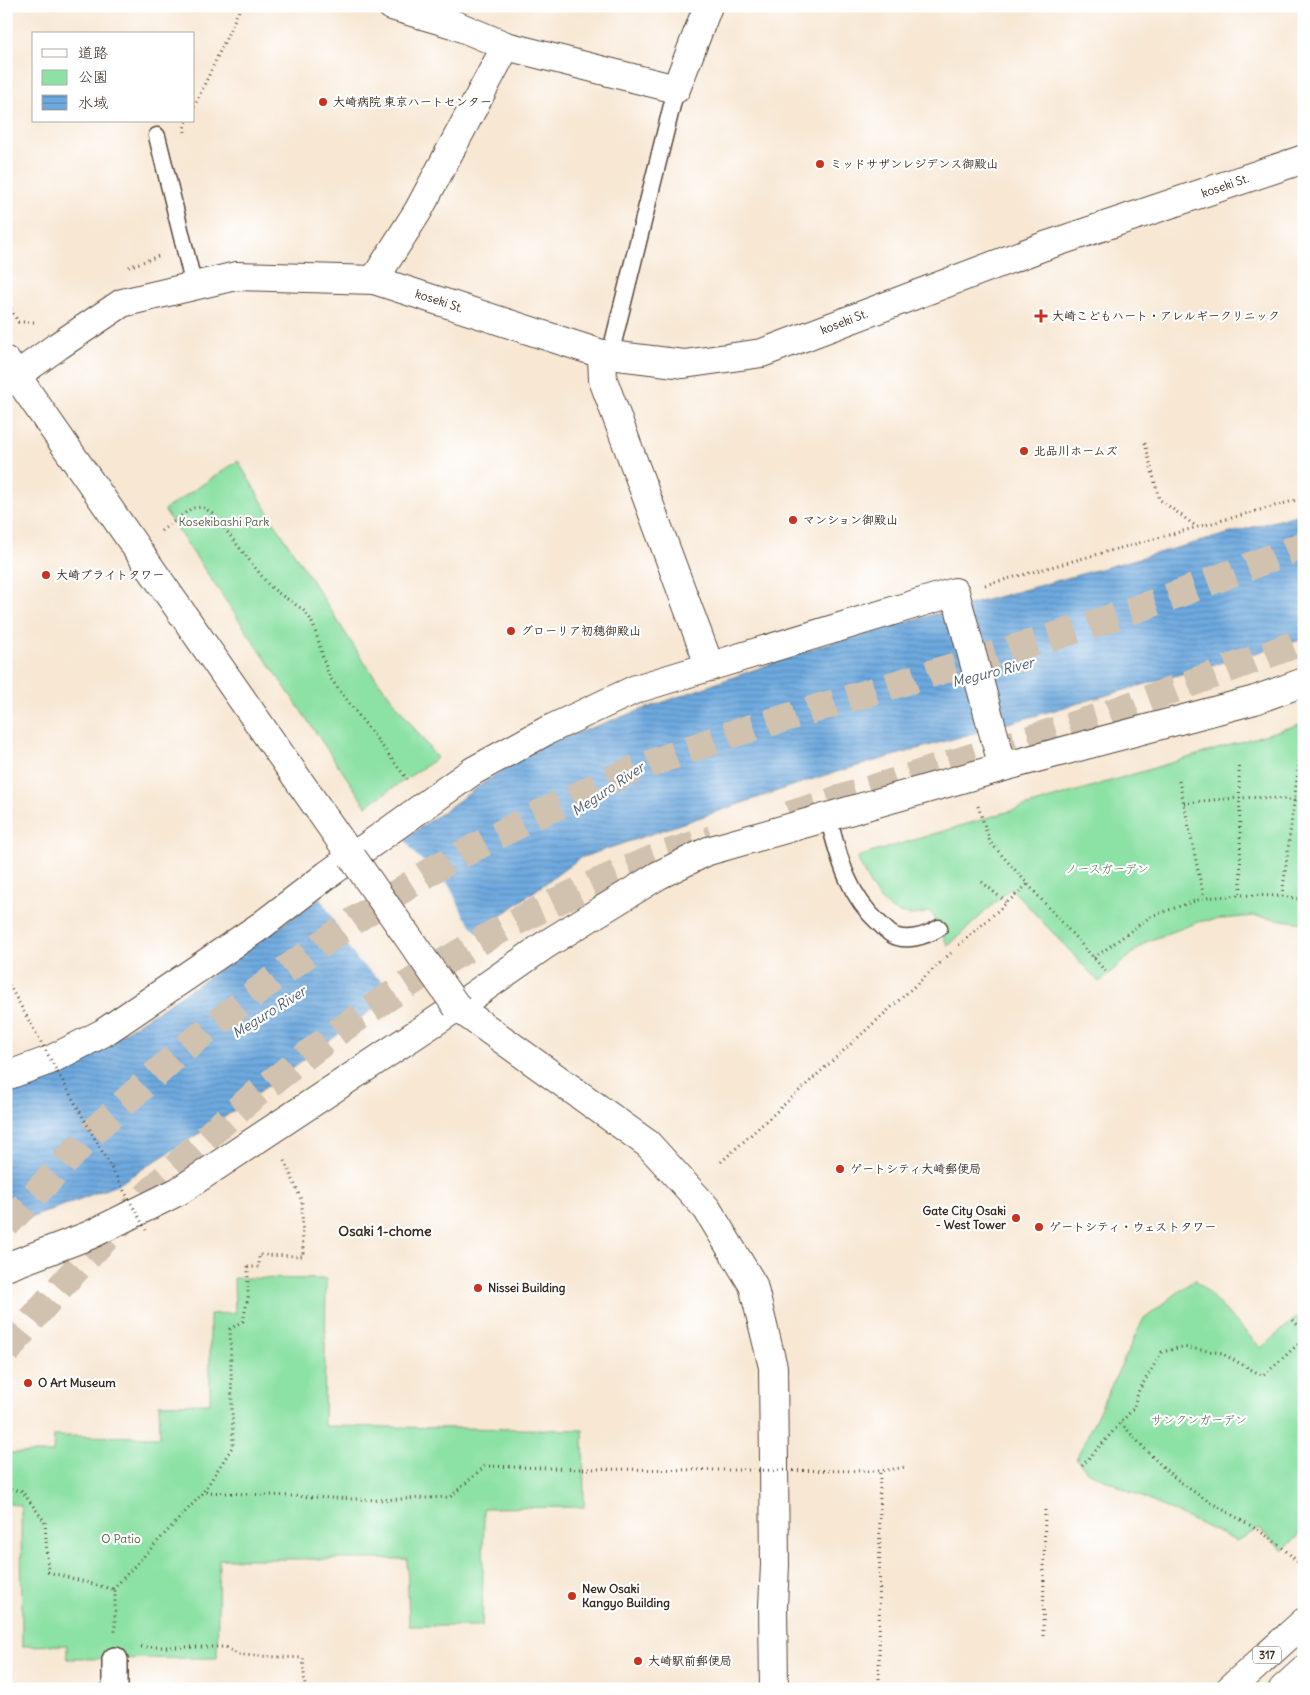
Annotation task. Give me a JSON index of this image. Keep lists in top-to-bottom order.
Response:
{
  "streets": {
    "street": ["koseki St.", "317"]
  },
  "districts": ["Osaki 1-chome"],
  "water": ["Meguro River"],
  "parks": [
    "Kosekibashi Park",
    "ノースガーデン",
    "サンクンガーデン",
    "O Patio"
  ],
  "places": {
    "other": [
      "大崎病院 東京ハートセンター",
      "ミッドサザンレジデンス御殿山",
      "北品川ホームズ",
      "マンション御殿山",
      "大崎ブライトタワー",
      "グローリア初穂御殿山",
      "ゲートシティ大崎郵便局",
      "Gate City Osaki - West Tower",
      "ゲートシティ・ウェストタワー",
      "Nissei Building",
      "O Art Museum",
      "New Osaki Kangyo Building",
      "大崎駅前郵便局"
    ],
    "health": ["大崎こどもハート・アレルギークリニック"]
  },
  "legend": ["道路", "公園", "水域"]
}
